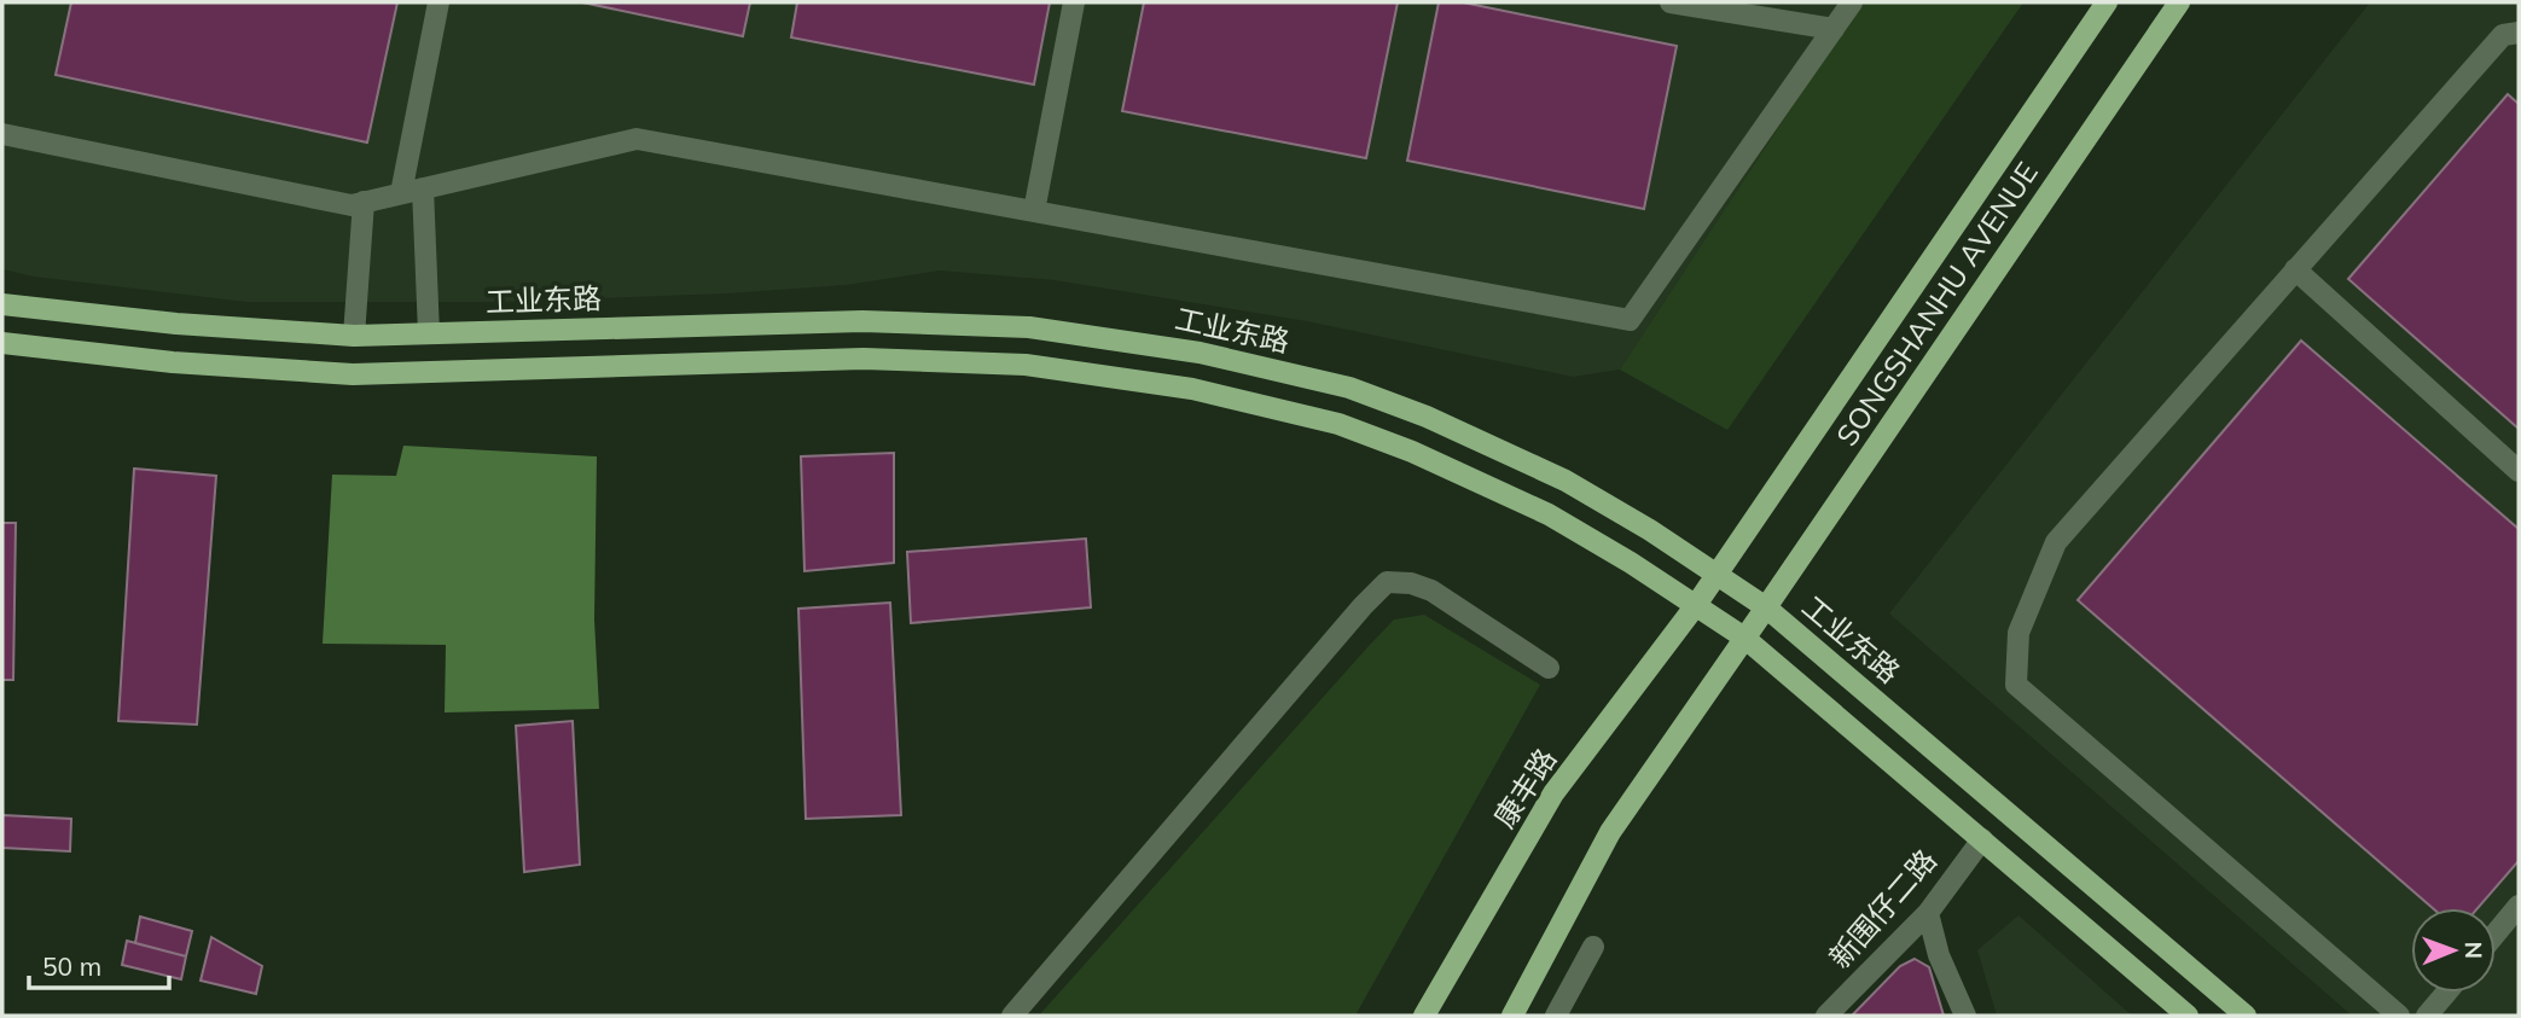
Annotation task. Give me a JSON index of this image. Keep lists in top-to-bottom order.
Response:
{
  "streets": {
    "main road": ["工业东路", "SONGSHANHU AVENUE", "康丰路"],
    "street": ["新围仔二路"]
  },
  "crossings": [
    ["工业东路", "SONGSHANHU AVENUE"],
    ["SONGSHANHU AVENUE", "康丰路"]
  ],
  "scale_bar": "50 m",
  "north": "right"
}
